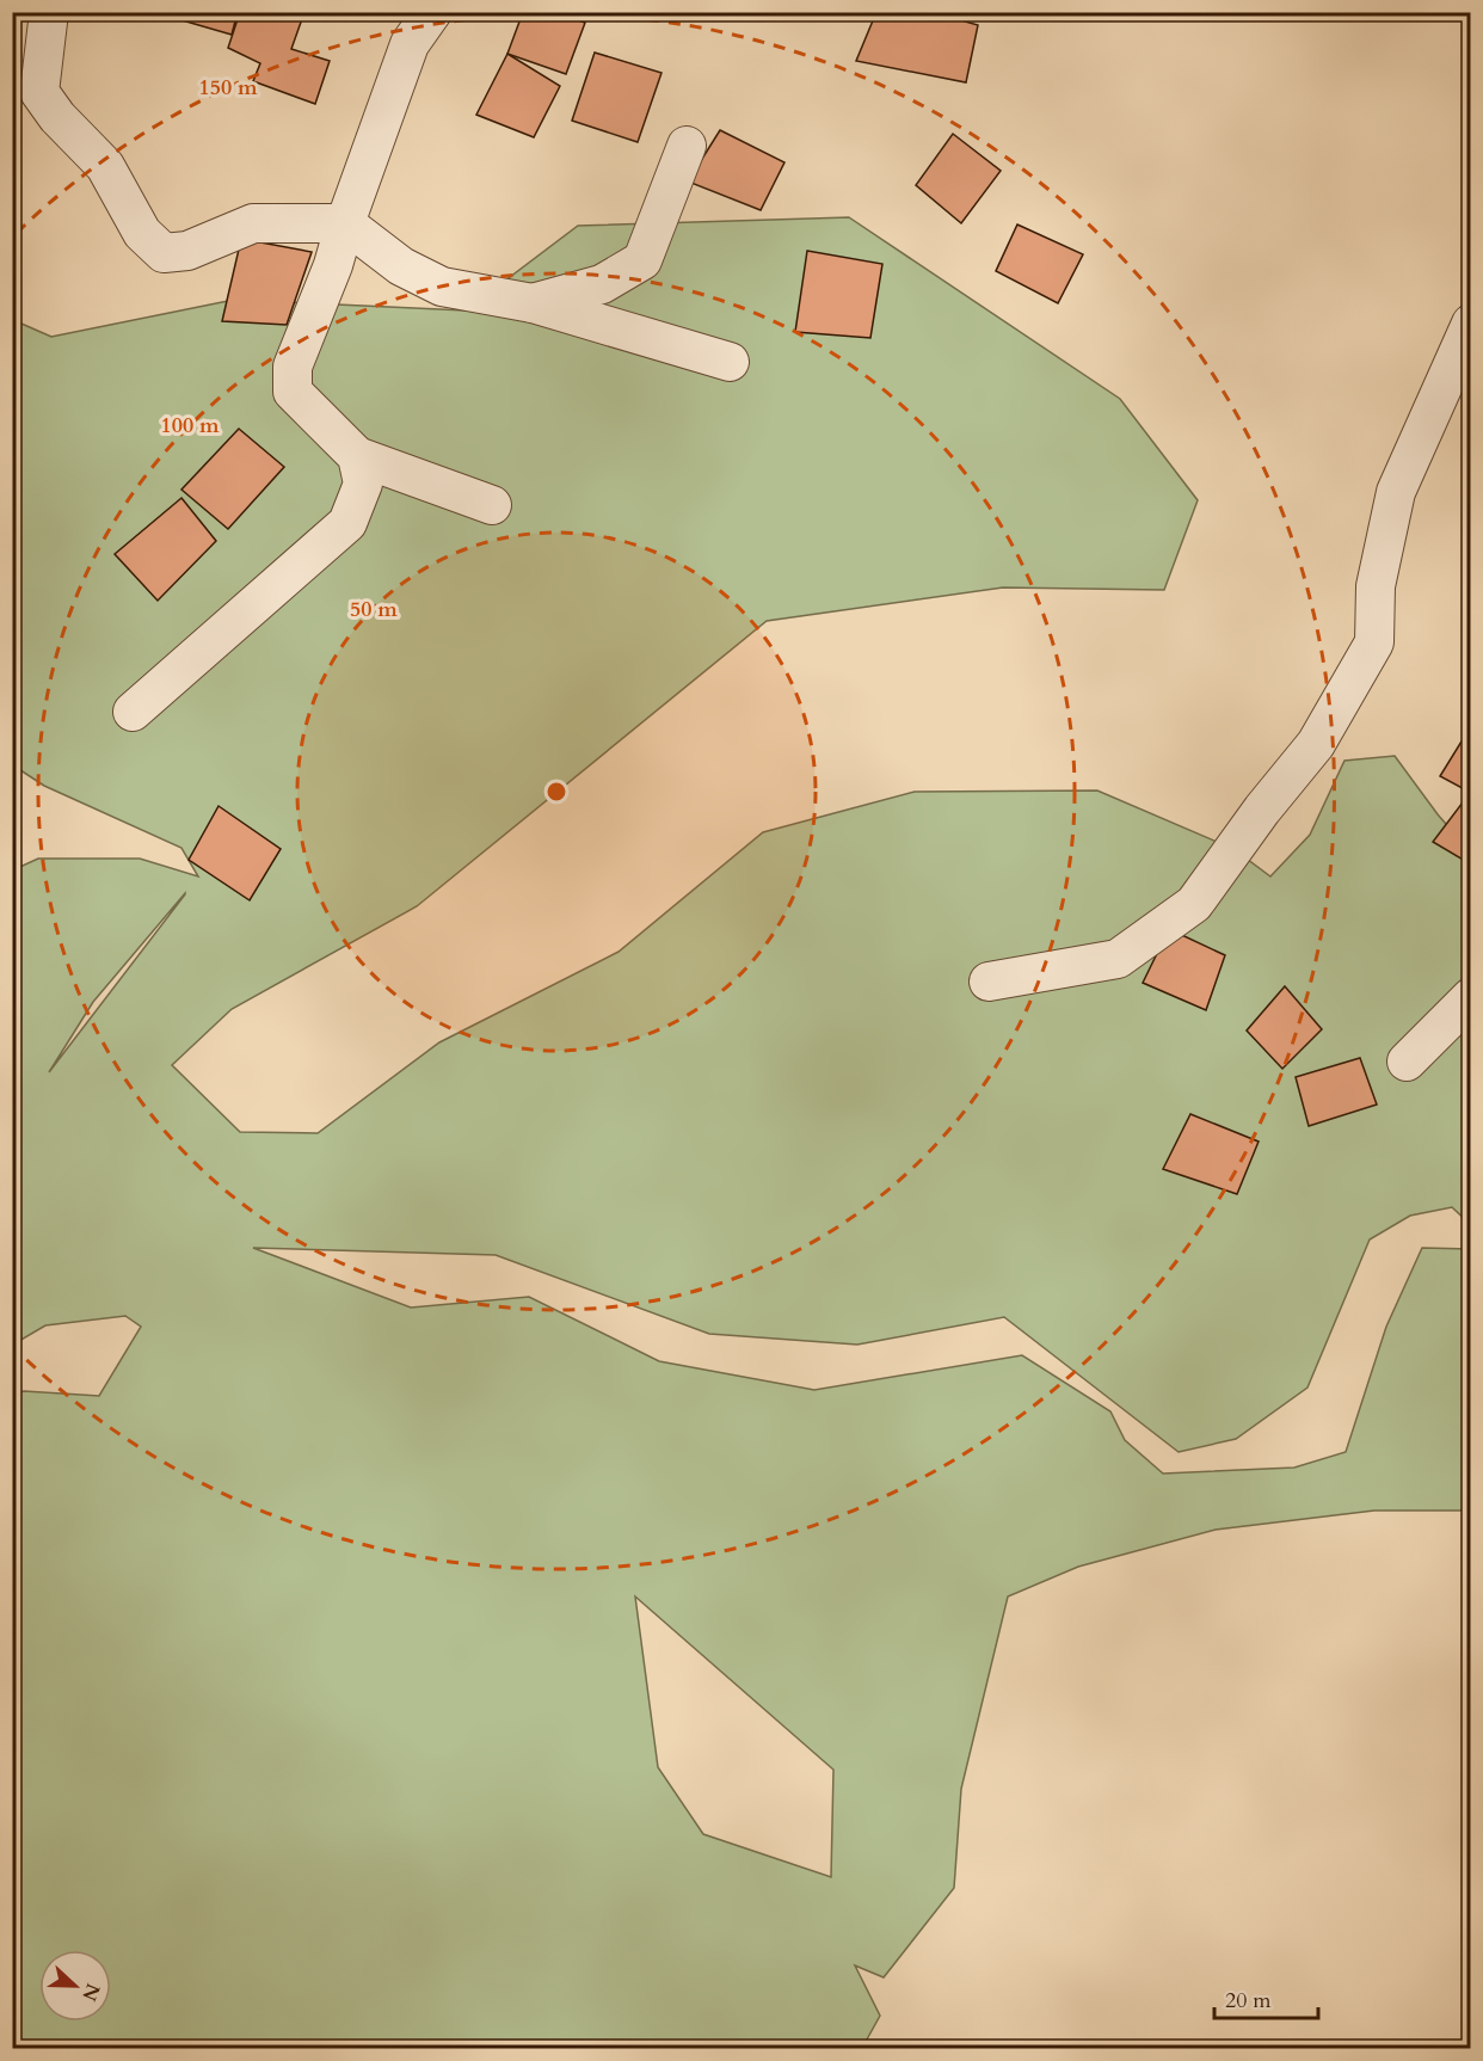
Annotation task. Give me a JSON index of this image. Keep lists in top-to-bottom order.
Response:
{
  "scale_bar": "20 m",
  "north": "right",
  "rings": ["150 m", "100 m", "50 m"]
}
